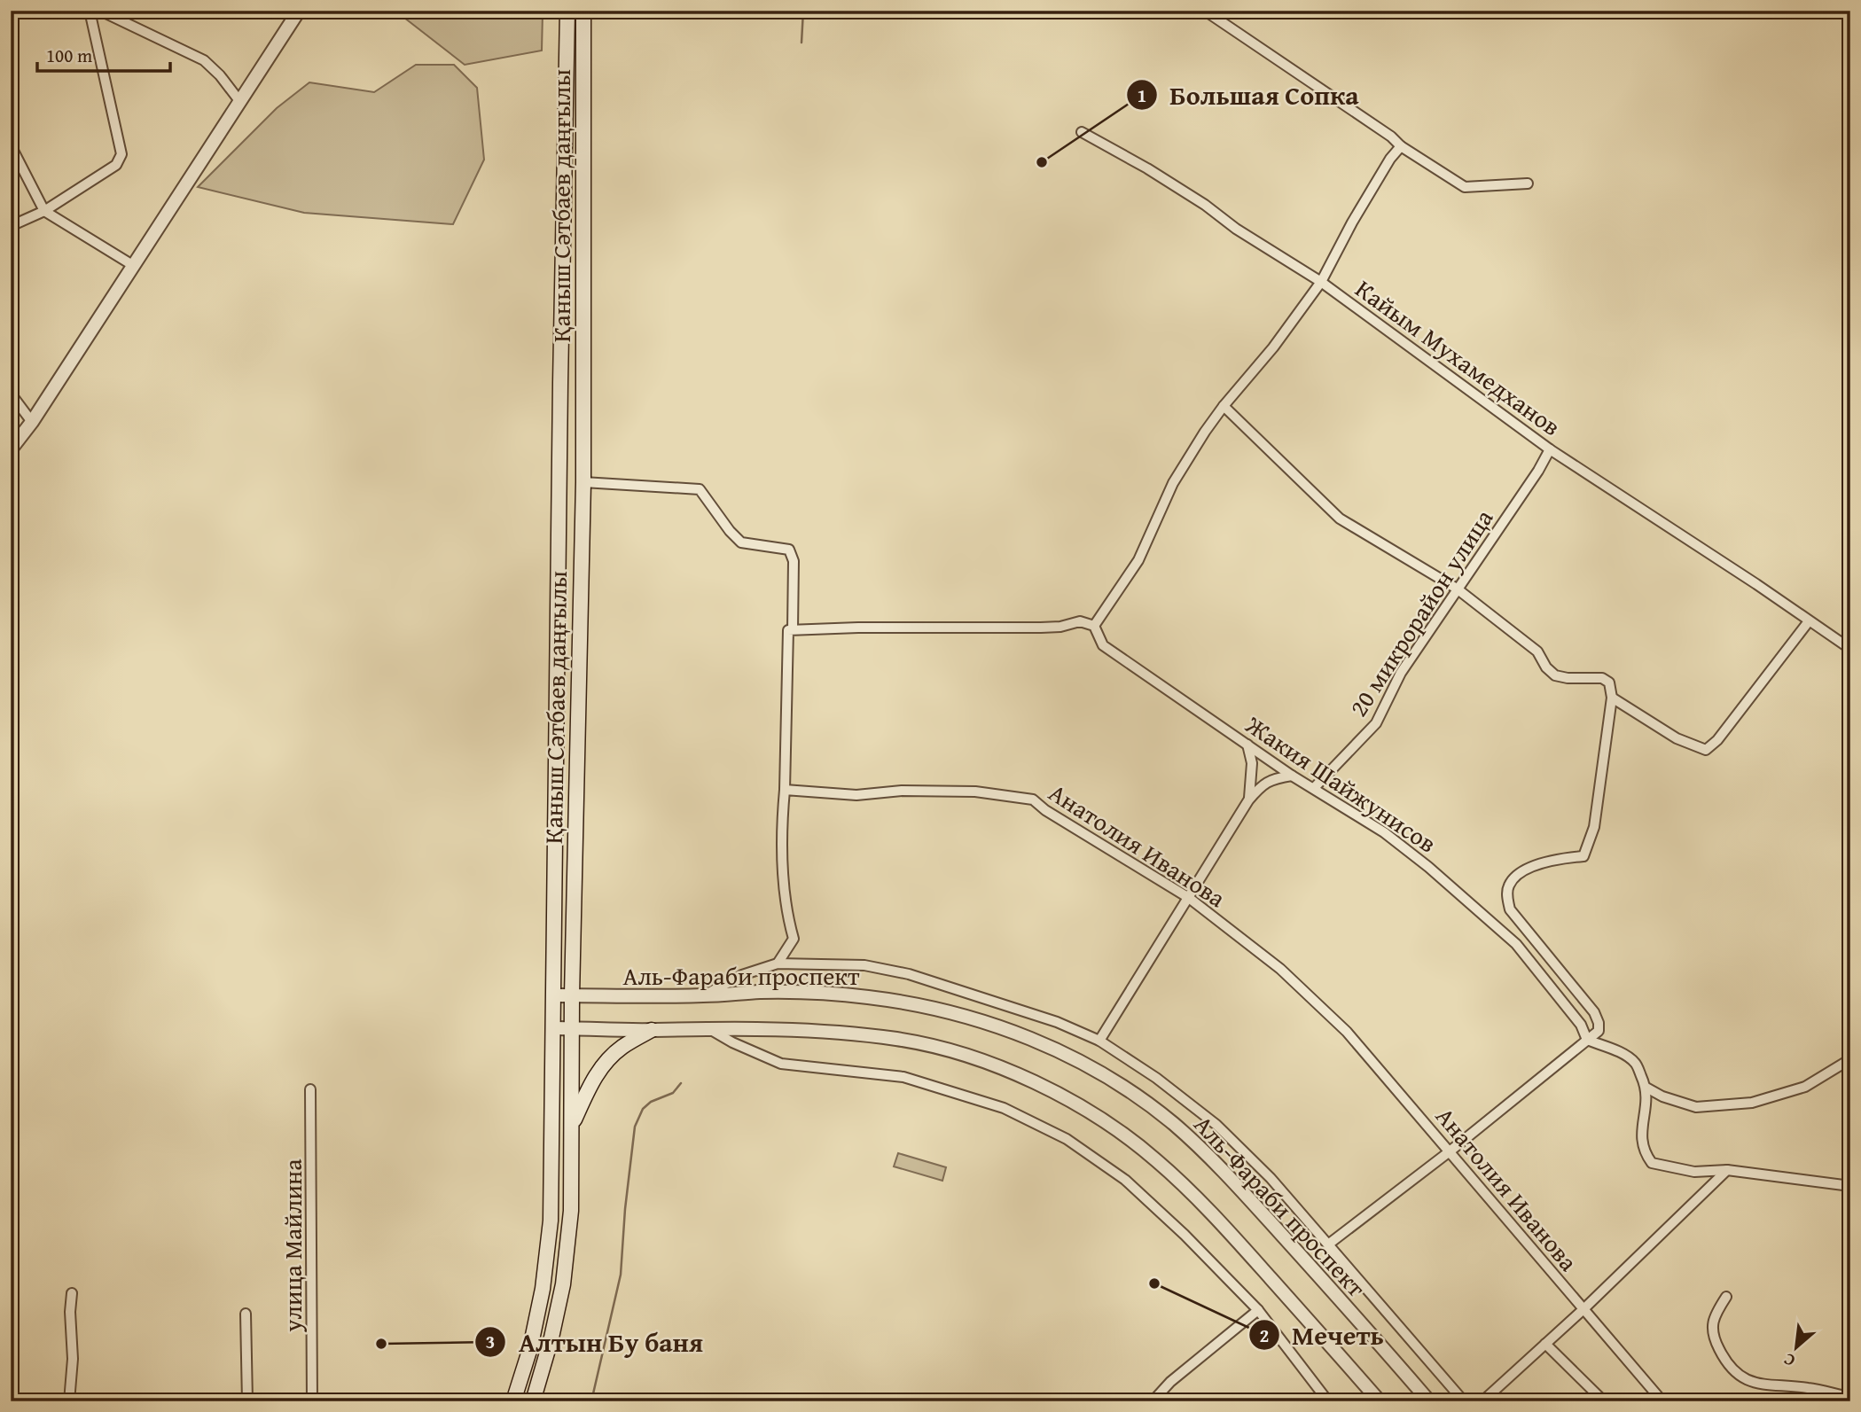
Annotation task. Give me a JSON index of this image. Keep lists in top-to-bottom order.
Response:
{
  "streets": {
    "main road": ["Қаныш Сәтбаев даңғылы"],
    "street": [
      "Кайым Мухамедханов",
      "20 микрорайон улица",
      "Жакия Шайжунисов",
      "Анатолия Иванова",
      "Аль-Фараби проспект",
      "улица Майлина"
    ]
  },
  "crossings": [
    ["Қаныш Сәтбаев даңғылы", "Аль-Фараби проспект"],
    ["Кайым Мухамедханов", "20 микрорайон улица"],
    ["20 микрорайон улица", "Жакия Шайжунисов"]
  ],
  "places": ["Большая Сопка", "Мечеть", "Алтын Бу баня"],
  "scale_bar": "100 m",
  "north": "bottom left"
}
